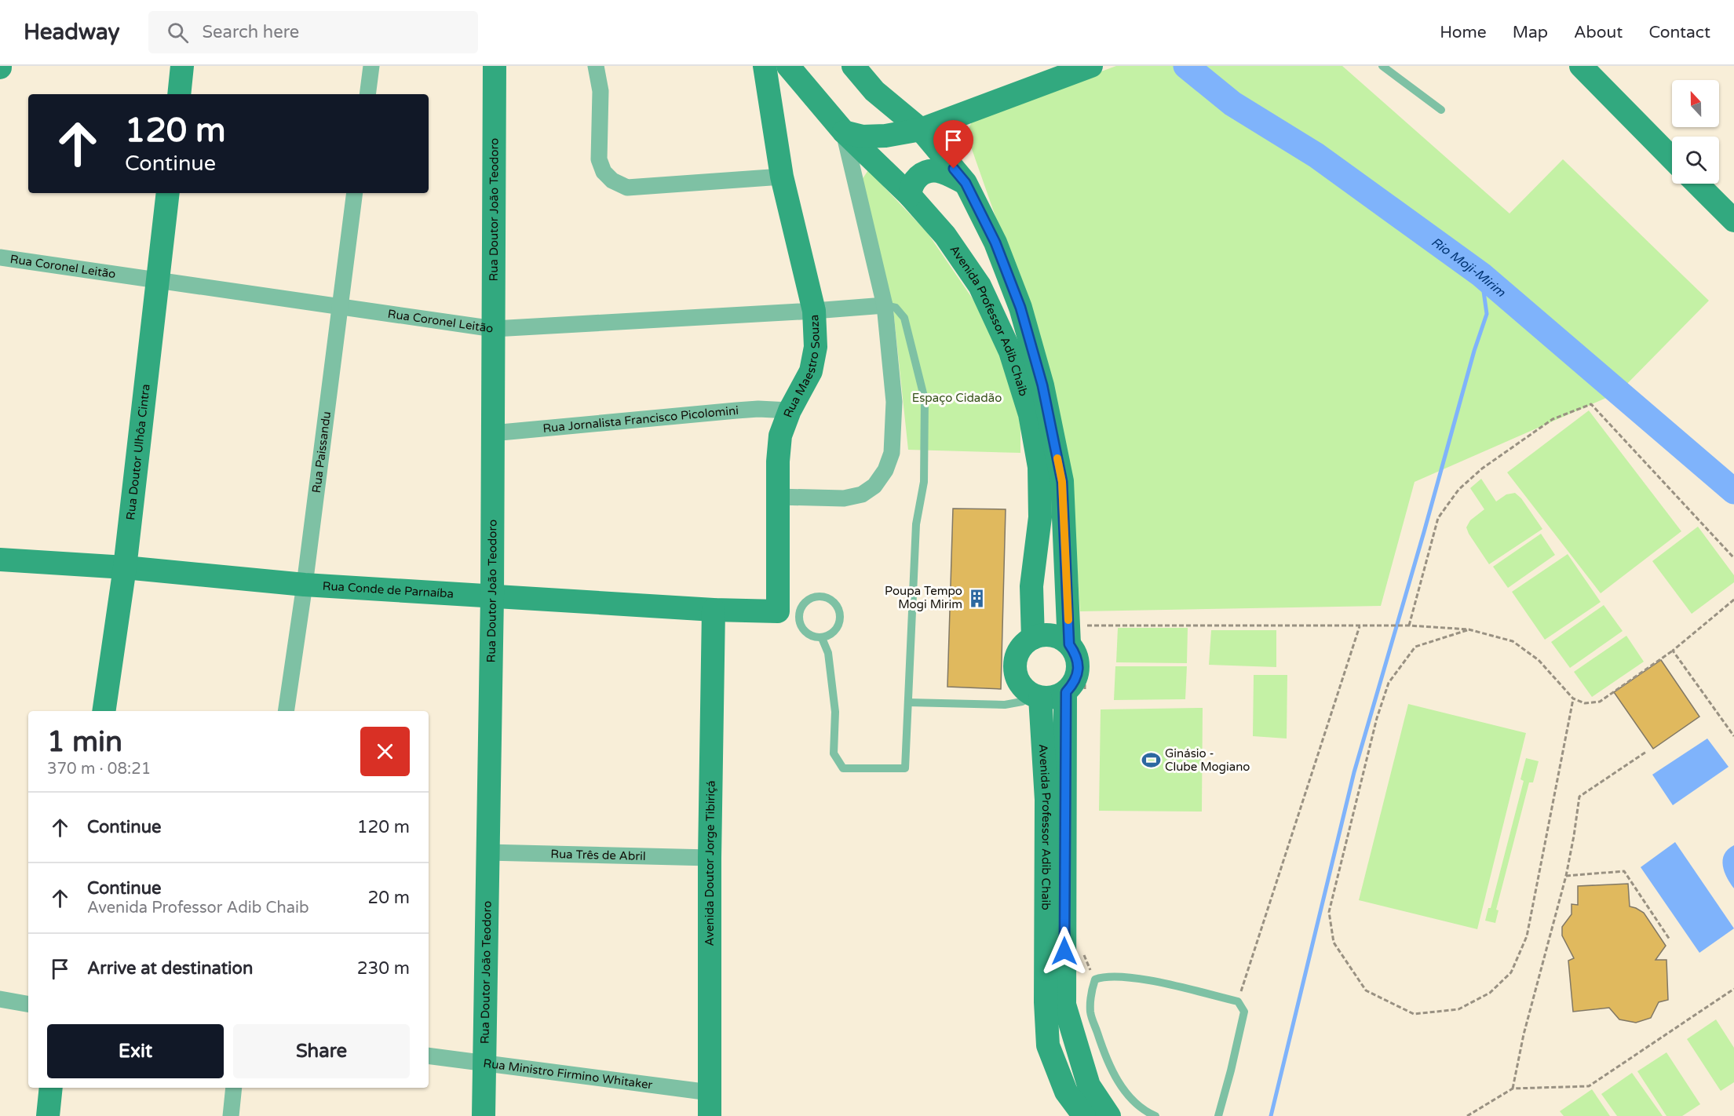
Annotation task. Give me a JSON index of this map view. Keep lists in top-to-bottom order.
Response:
{
  "streets": {
    "street": [
      "Rua Doutor João Teodoro",
      "Rua Coronel Leitão",
      "Avenida Professor Adib Chaib",
      "Rua Maestro Souza",
      "Rua Jornalista Francisco Picolomini",
      "Rua Doutor Ulhôa Cintra",
      "Rua Paissandu",
      "Rua Conde de Parnaíba",
      "Rua Três de Abril",
      "Avenida Doutor Jorge Tibiriçá",
      "Rua Ministro Firmino Whitaker"
    ]
  },
  "crossings": [
    ["Rua Doutor João Teodoro", "Rua Coronel Leitão"],
    ["Rua Doutor João Teodoro", "Rua Jornalista Francisco Picolomini"],
    ["Rua Doutor João Teodoro", "Rua Conde de Parnaíba"],
    ["Rua Doutor João Teodoro", "Rua Três de Abril"],
    ["Rua Doutor João Teodoro", "Rua Ministro Firmino Whitaker"],
    ["Rua Coronel Leitão", "Rua Maestro Souza"],
    ["Rua Coronel Leitão", "Rua Doutor Ulhôa Cintra"],
    ["Rua Coronel Leitão", "Rua Paissandu"],
    ["Rua Maestro Souza", "Rua Jornalista Francisco Picolomini"],
    ["Rua Maestro Souza", "Rua Conde de Parnaíba"],
    ["Rua Doutor Ulhôa Cintra", "Rua Conde de Parnaíba"],
    ["Rua Paissandu", "Rua Conde de Parnaíba"],
    ["Rua Conde de Parnaíba", "Avenida Doutor Jorge Tibiriçá"],
    ["Rua Três de Abril", "Avenida Doutor Jorge Tibiriçá"],
    ["Avenida Doutor Jorge Tibiriçá", "Rua Ministro Firmino Whitaker"]
  ],
  "water": ["Rio Moji-Mirim"],
  "parks": ["Espaço Cidadão"],
  "places": {
    "building": ["Poupa Tempo Mogi Mirim"],
    "sports": ["Ginásio - Clube Mogiano"]
  },
  "north": "top",
  "page": {
    "header": "Headway",
    "search": "Search here",
    "nav": [
      "Home",
      "Map",
      "About",
      "Contact"
    ],
    "turn": ["120 m", "Continue"],
    "heading": ["1 min", "370 m · 08:21"],
    "list": [
      {
        "name": "Continue",
        "value": "120 m"
      },
      {
        "name": "Continue",
        "note": "Avenida Professor Adib Chaib",
        "value": "20 m"
      },
      {
        "name": "Arrive at destination",
        "value": "230 m"
      }
    ],
    "buttons": ["Exit", "Share"]
  }
}
